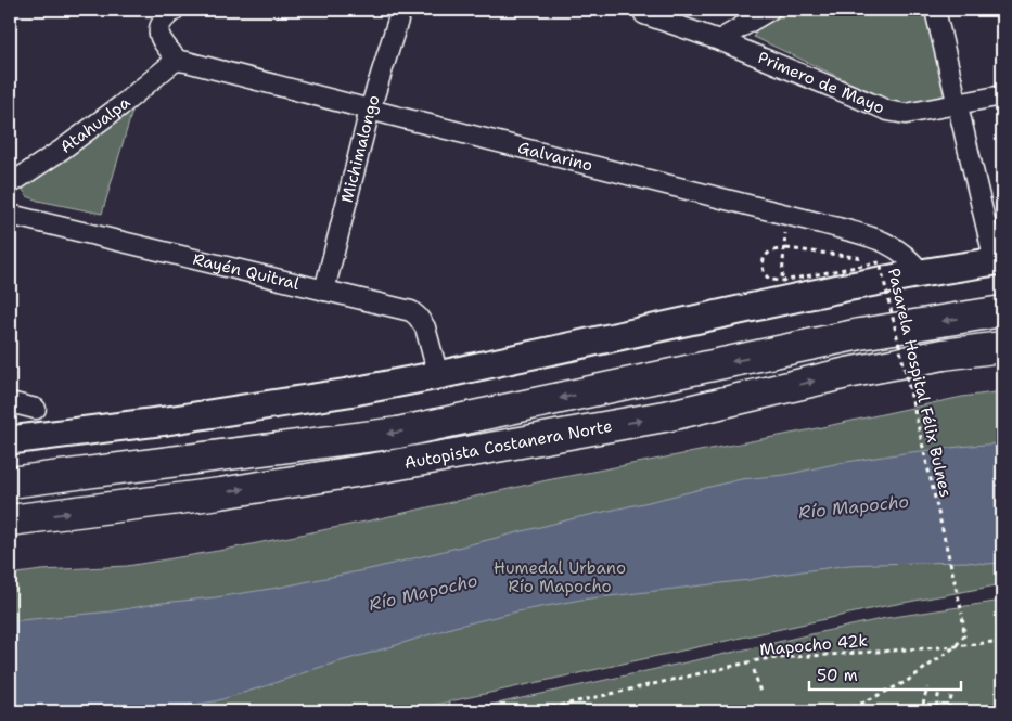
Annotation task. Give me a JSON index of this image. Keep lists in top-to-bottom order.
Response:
{
  "streets": {
    "highway": ["Autopista Costanera Norte"],
    "street": [
      "Primero de Mayo",
      "Atahualpa",
      "Michimalongo",
      "Galvarino",
      "Rayén Quitral"
    ],
    "path": ["Pasarela Hospital Félix Bulnes", "Mapocho 42k"]
  },
  "crossings": [
    ["Atahualpa", "Galvarino"],
    ["Michimalongo", "Galvarino"],
    ["Michimalongo", "Rayén Quitral"],
    ["Pasarela Hospital Félix Bulnes", "Mapocho 42k"]
  ],
  "water": ["Río Mapocho"],
  "parks": ["Humedal Urbano Río Mapocho"],
  "scale_bar": "50 m"
}
